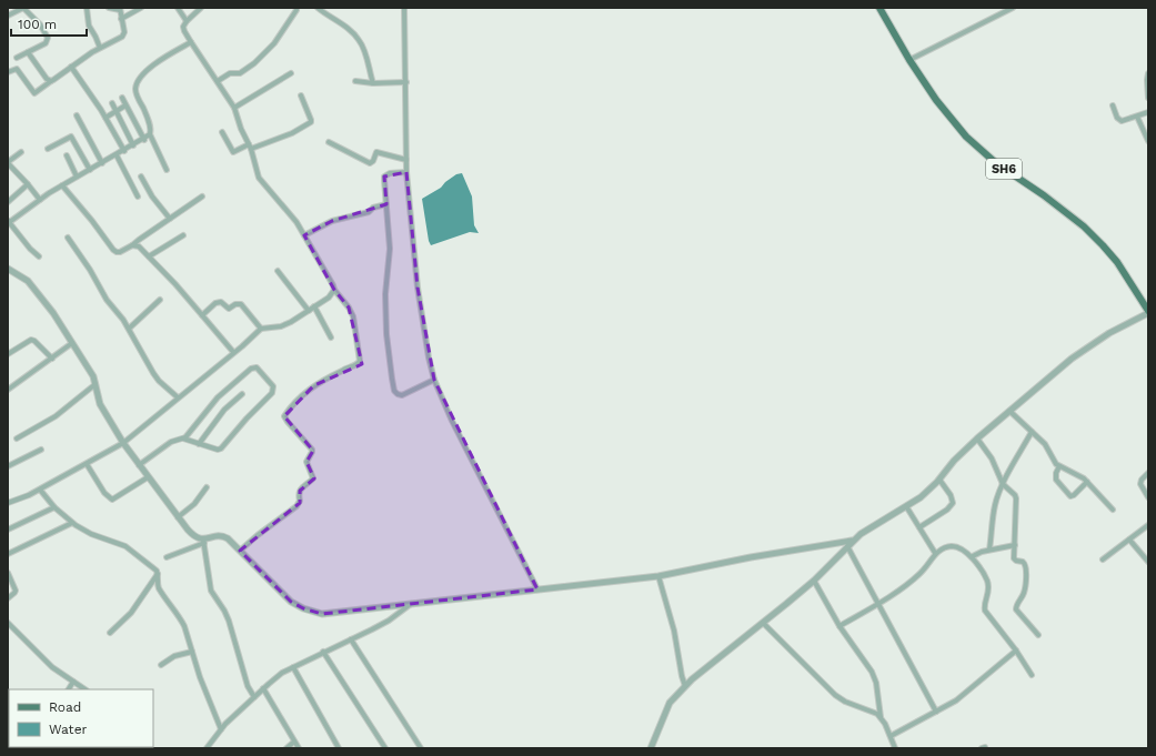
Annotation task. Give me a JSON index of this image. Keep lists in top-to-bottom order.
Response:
{
  "streets": {
    "main road": ["SH6"]
  },
  "legend": ["Road", "Water"],
  "scale_bar": "100 m"
}
